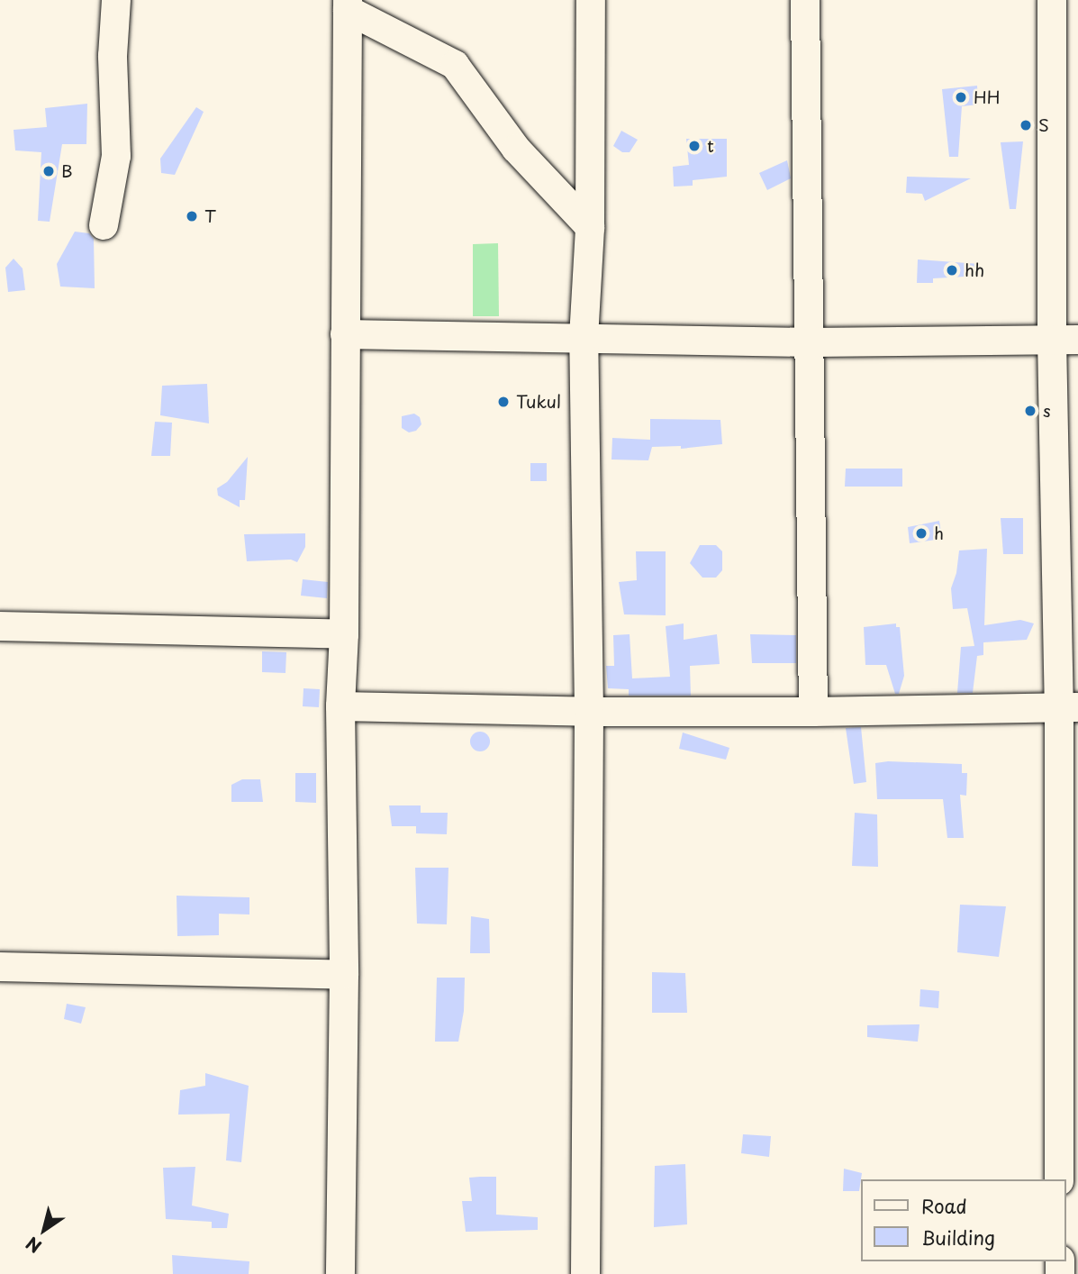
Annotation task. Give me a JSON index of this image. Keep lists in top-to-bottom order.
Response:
{
  "places": [
    "HH",
    "S",
    "t",
    "B",
    "T",
    "hh",
    "Tukul",
    "s",
    "h"
  ],
  "legend": ["Road", "Building"],
  "north": "bottom left"
}
